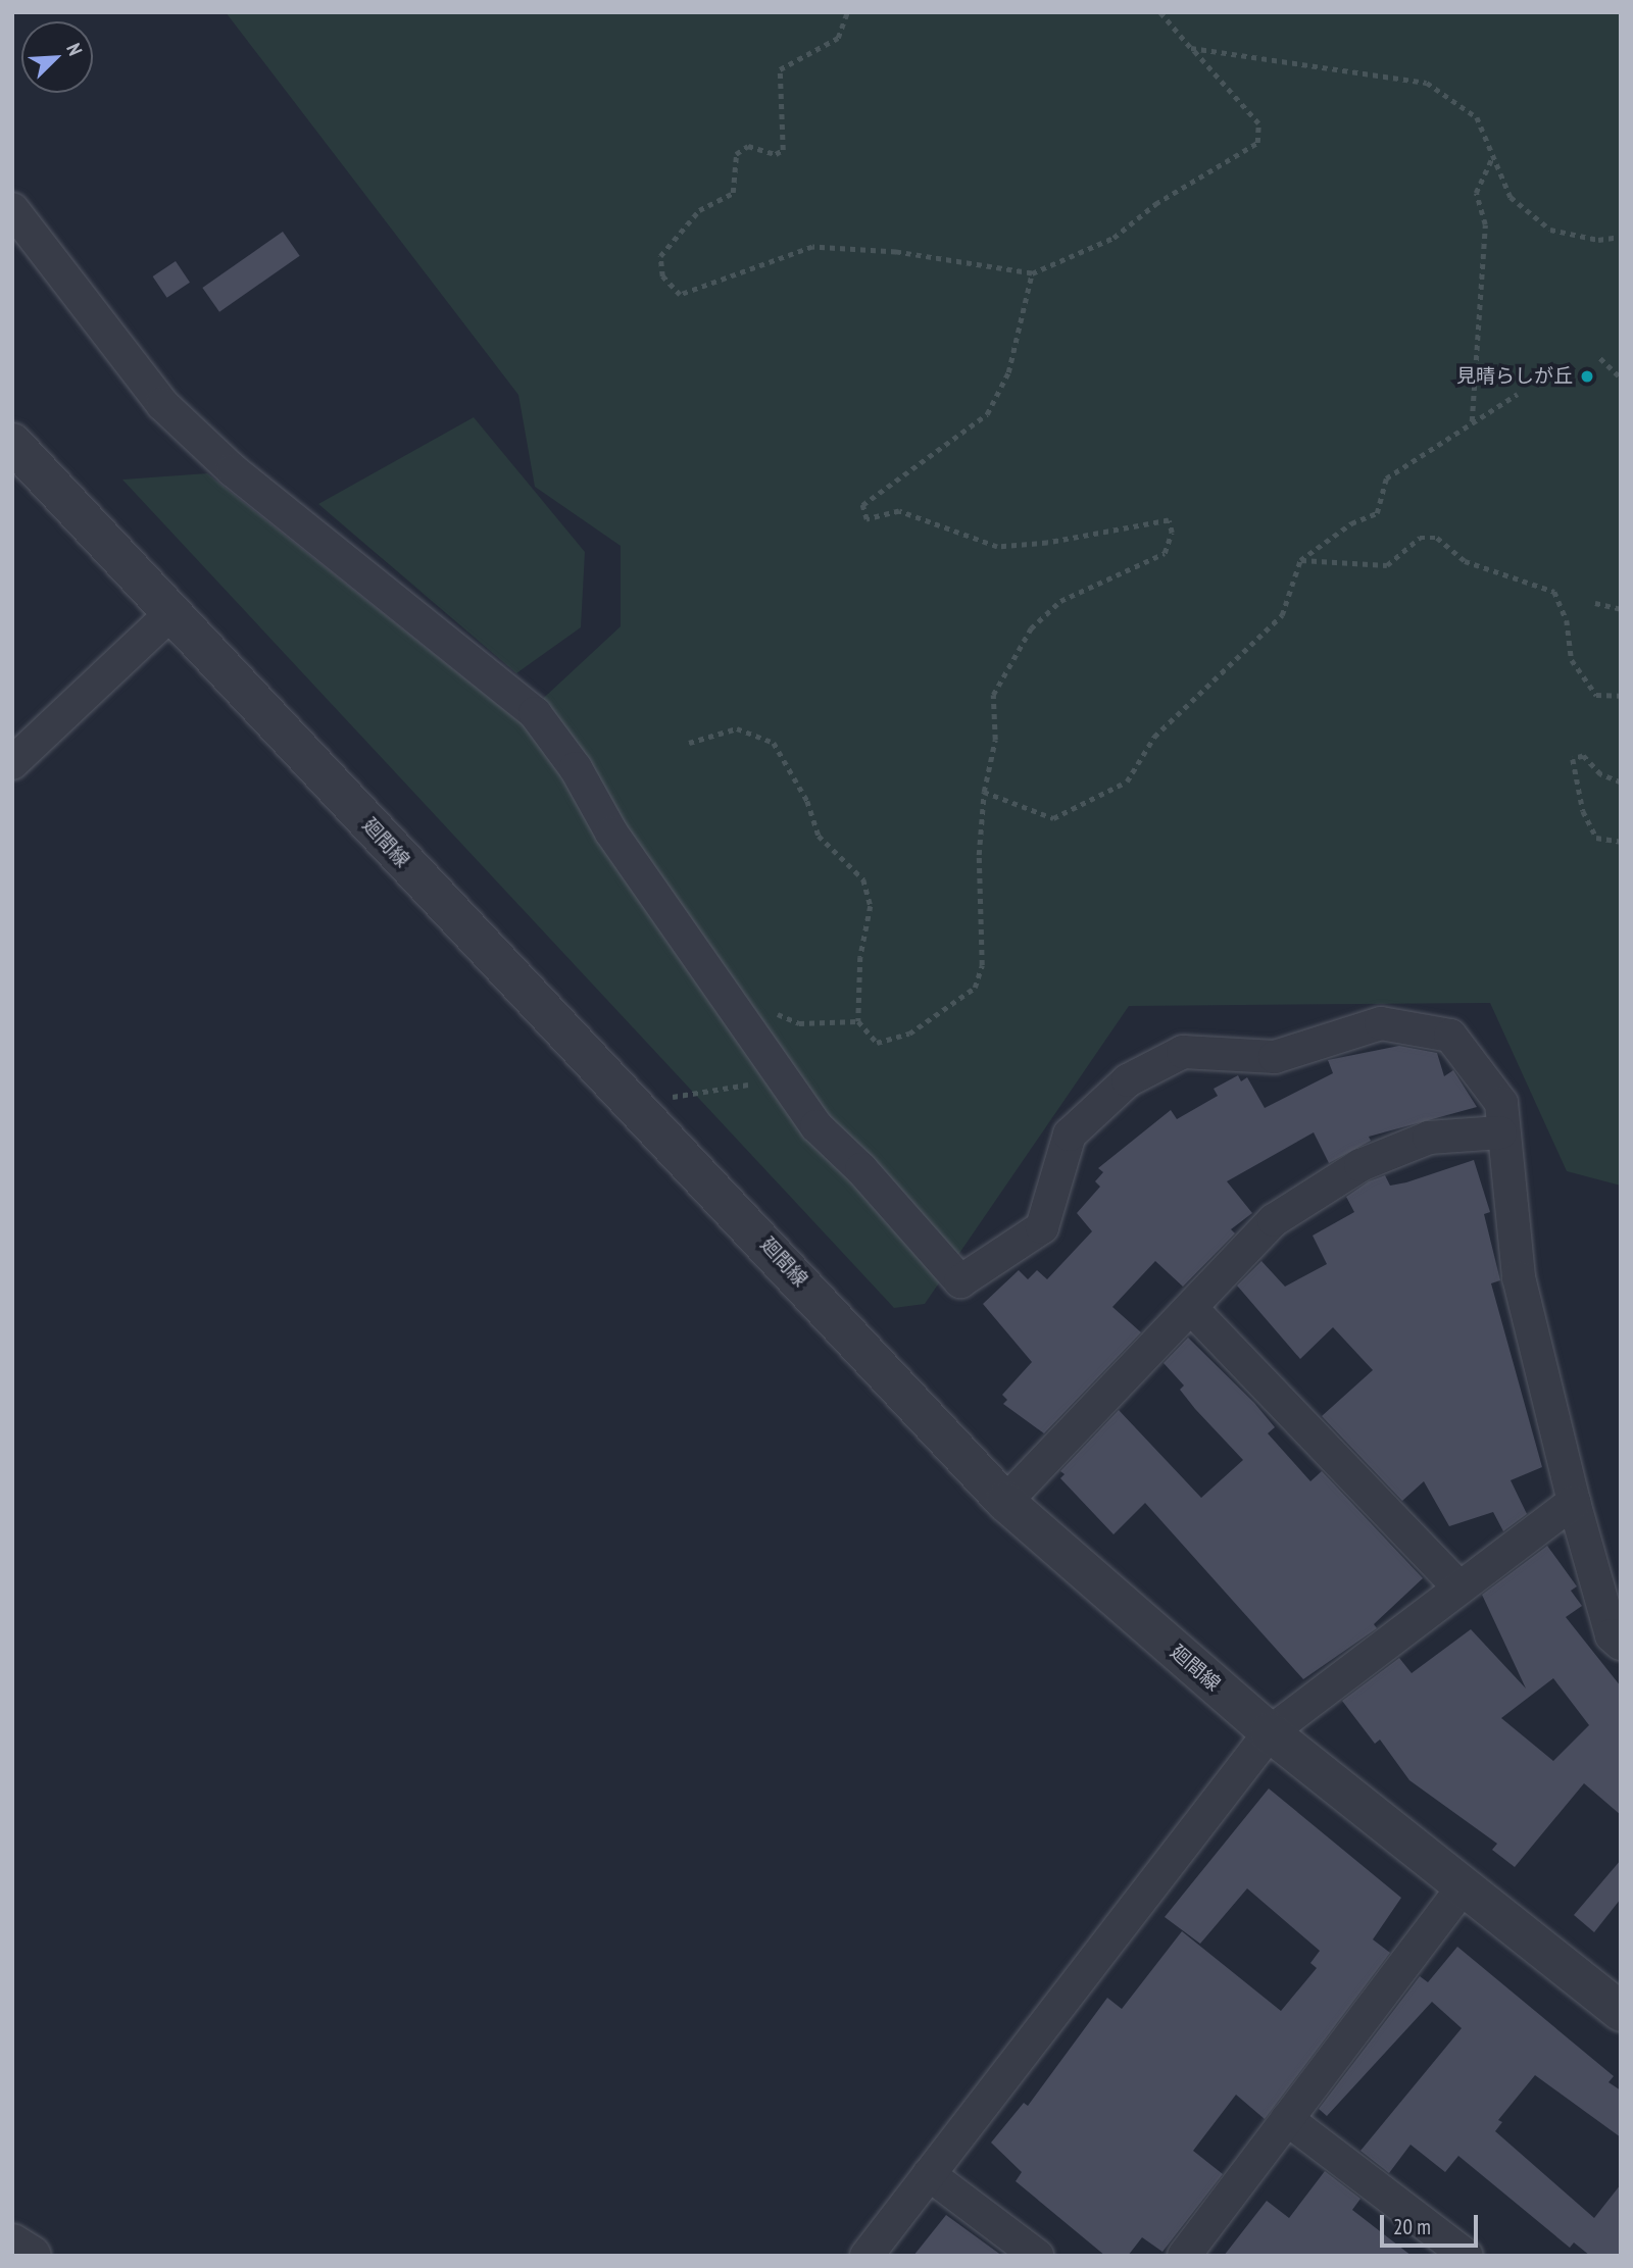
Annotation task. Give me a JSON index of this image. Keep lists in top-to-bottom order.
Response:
{
  "streets": {
    "street": ["廻間線"]
  },
  "places": ["見晴らしが丘"],
  "scale_bar": "20 m",
  "north": "top right"
}
